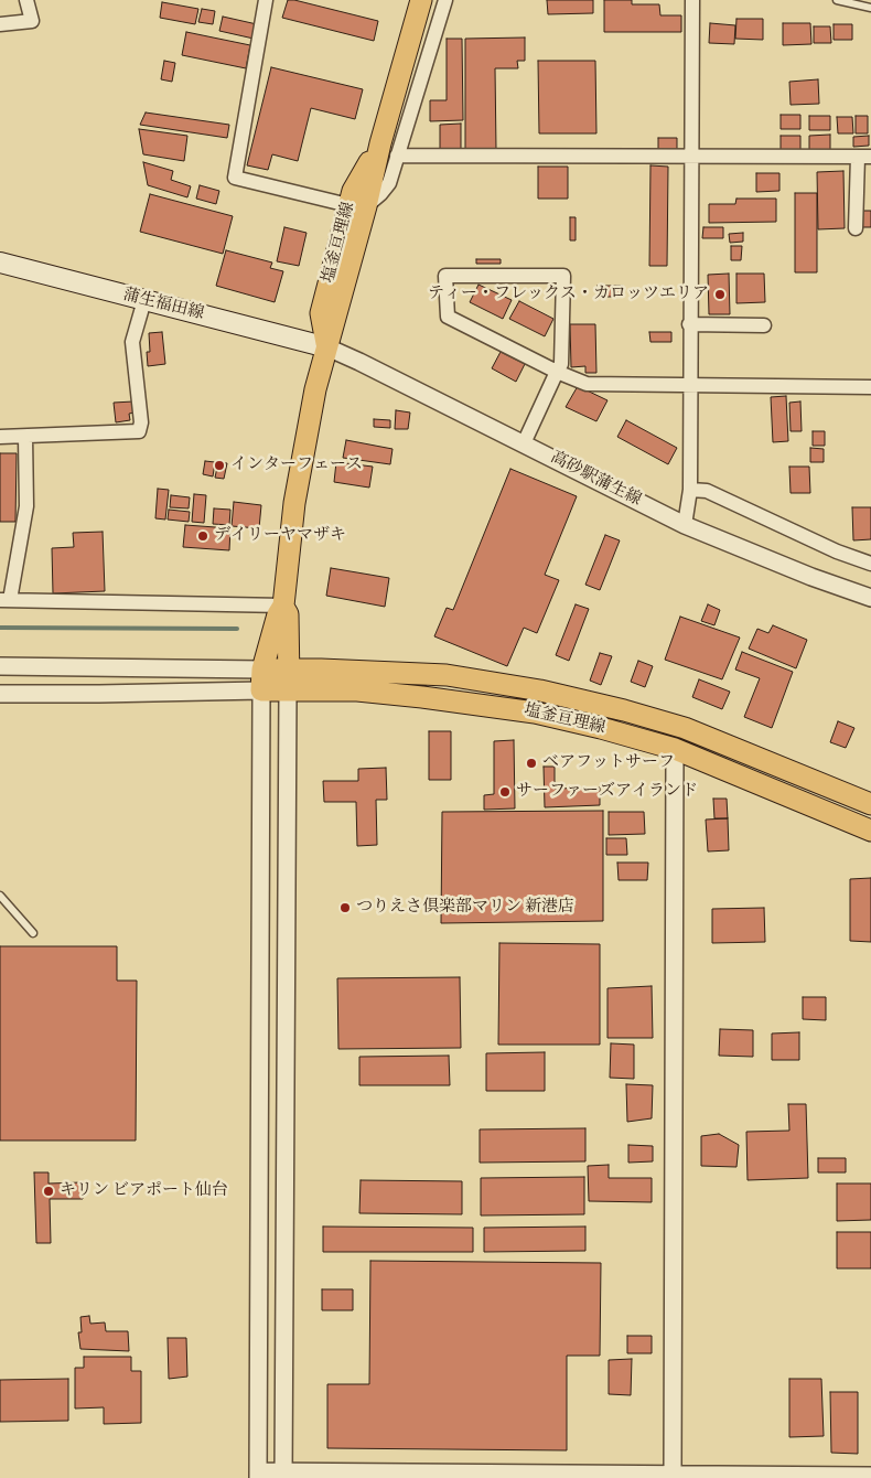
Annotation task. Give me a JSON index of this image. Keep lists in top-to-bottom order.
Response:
{
  "streets": {
    "main road": ["塩釜亘理線", "蒲生福田線"],
    "street": ["高砂駅蒲生線"]
  },
  "crossings": [
    ["塩釜亘理線", "蒲生福田線"],
    ["塩釜亘理線", "高砂駅蒲生線"],
    ["蒲生福田線", "高砂駅蒲生線"]
  ],
  "places": [
    "ティー・フレックス・カロッツエリア",
    "インターフェース",
    "デイリーヤマザキ",
    "ベアフットサーフ",
    "サーファーズアイランド",
    "つりえさ倶楽部マリン 新港店",
    "キリン ビアポート仙台"
  ]
}
